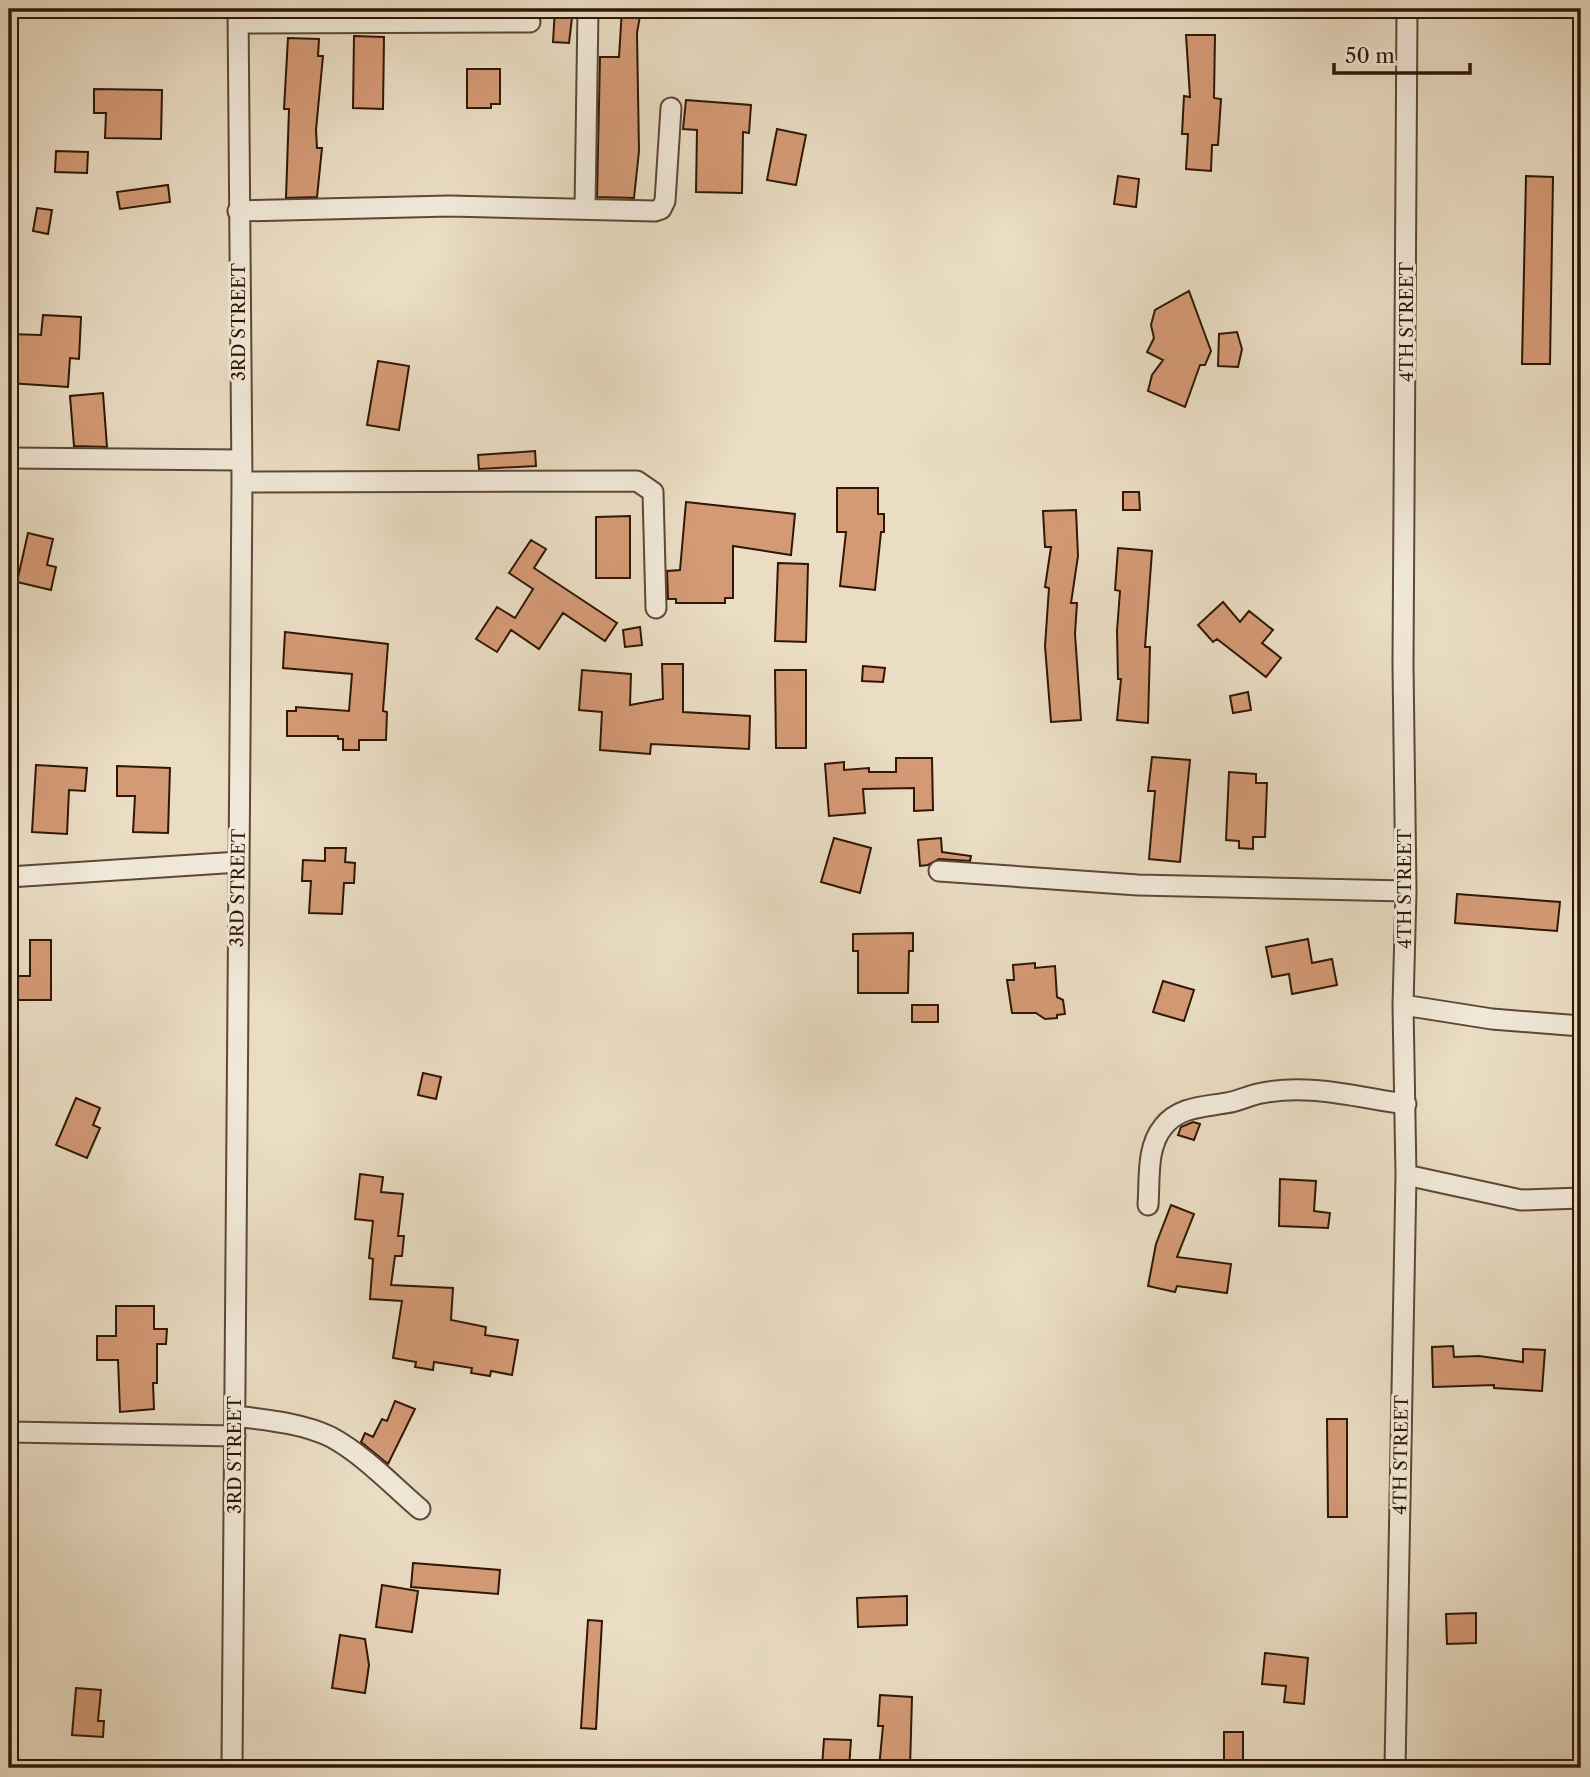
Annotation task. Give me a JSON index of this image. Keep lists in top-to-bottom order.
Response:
{
  "streets": {
    "street": ["3RD STREET", "4TH STREET"]
  },
  "scale_bar": "50 m"
}
